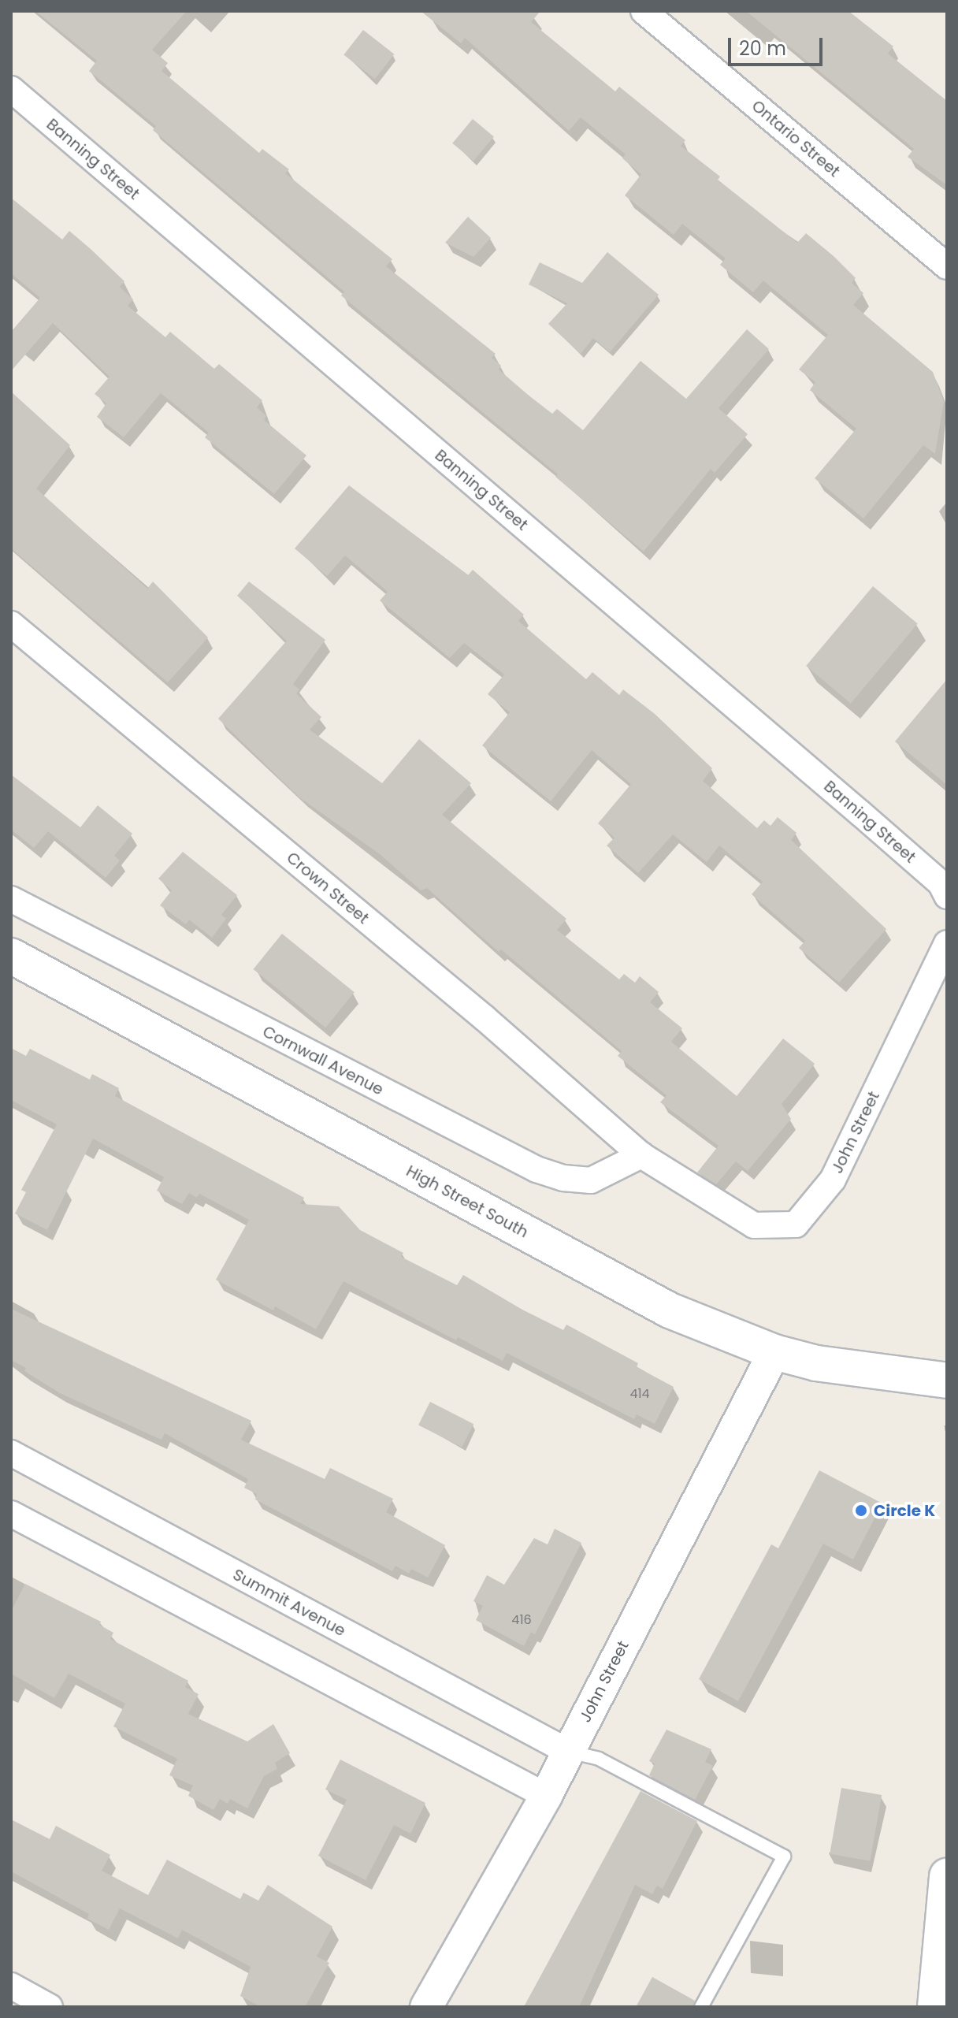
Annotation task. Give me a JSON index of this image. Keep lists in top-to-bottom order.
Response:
{
  "streets": {
    "main road": ["High Street South"],
    "street": [
      "Ontario Street",
      "Banning Street",
      "Crown Street",
      "Cornwall Avenue",
      "John Street",
      "Summit Avenue"
    ]
  },
  "crossings": [
    ["Crown Street", "Cornwall Avenue"],
    ["Crown Street", "John Street"],
    ["Cornwall Avenue", "John Street"],
    ["John Street", "High Street South"],
    ["John Street", "Summit Avenue"]
  ],
  "places": ["Circle K"],
  "house_numbers": ["414", "416"],
  "scale_bar": "20 m"
}
